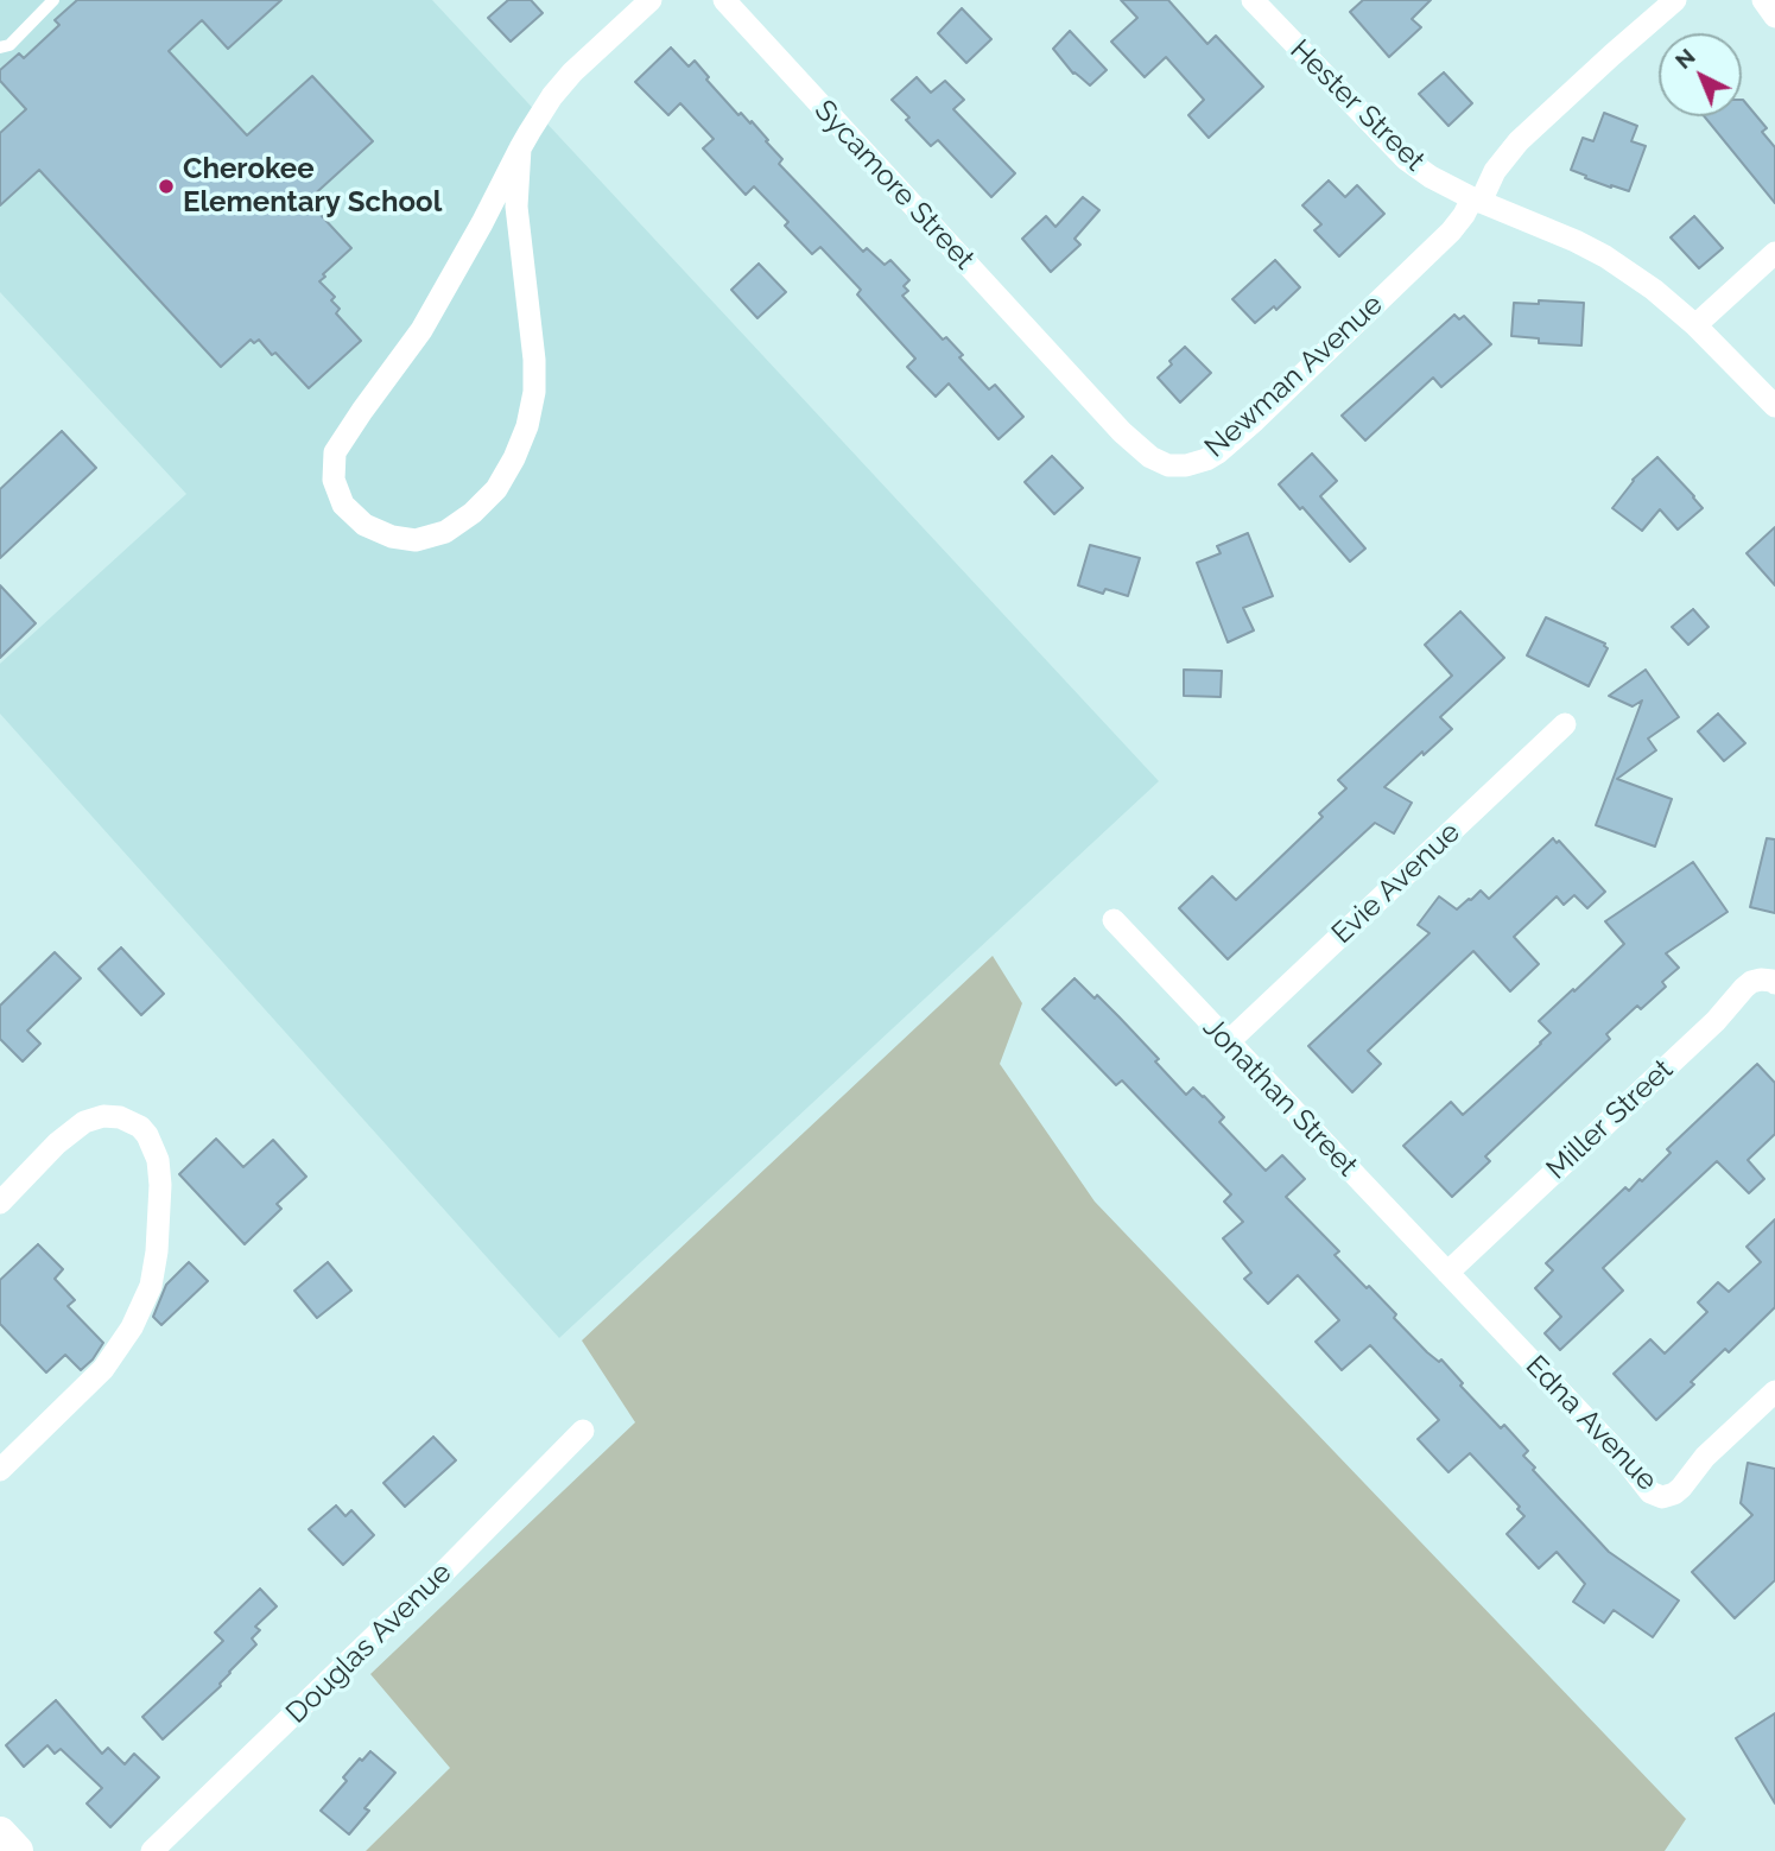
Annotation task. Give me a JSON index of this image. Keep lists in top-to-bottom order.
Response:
{
  "streets": {
    "street": [
      "Hester Street",
      "Sycamore Street",
      "Newman Avenue",
      "Evie Avenue",
      "Jonathan Street",
      "Miller Street",
      "Edna Avenue",
      "Douglas Avenue"
    ]
  },
  "crossings": [
    ["Hester Street", "Newman Avenue"],
    ["Sycamore Street", "Newman Avenue"],
    ["Evie Avenue", "Jonathan Street"],
    ["Jonathan Street", "Miller Street"],
    ["Jonathan Street", "Edna Avenue"],
    ["Miller Street", "Edna Avenue"]
  ],
  "places": ["Cherokee Elementary School"],
  "north": "top left"
}
